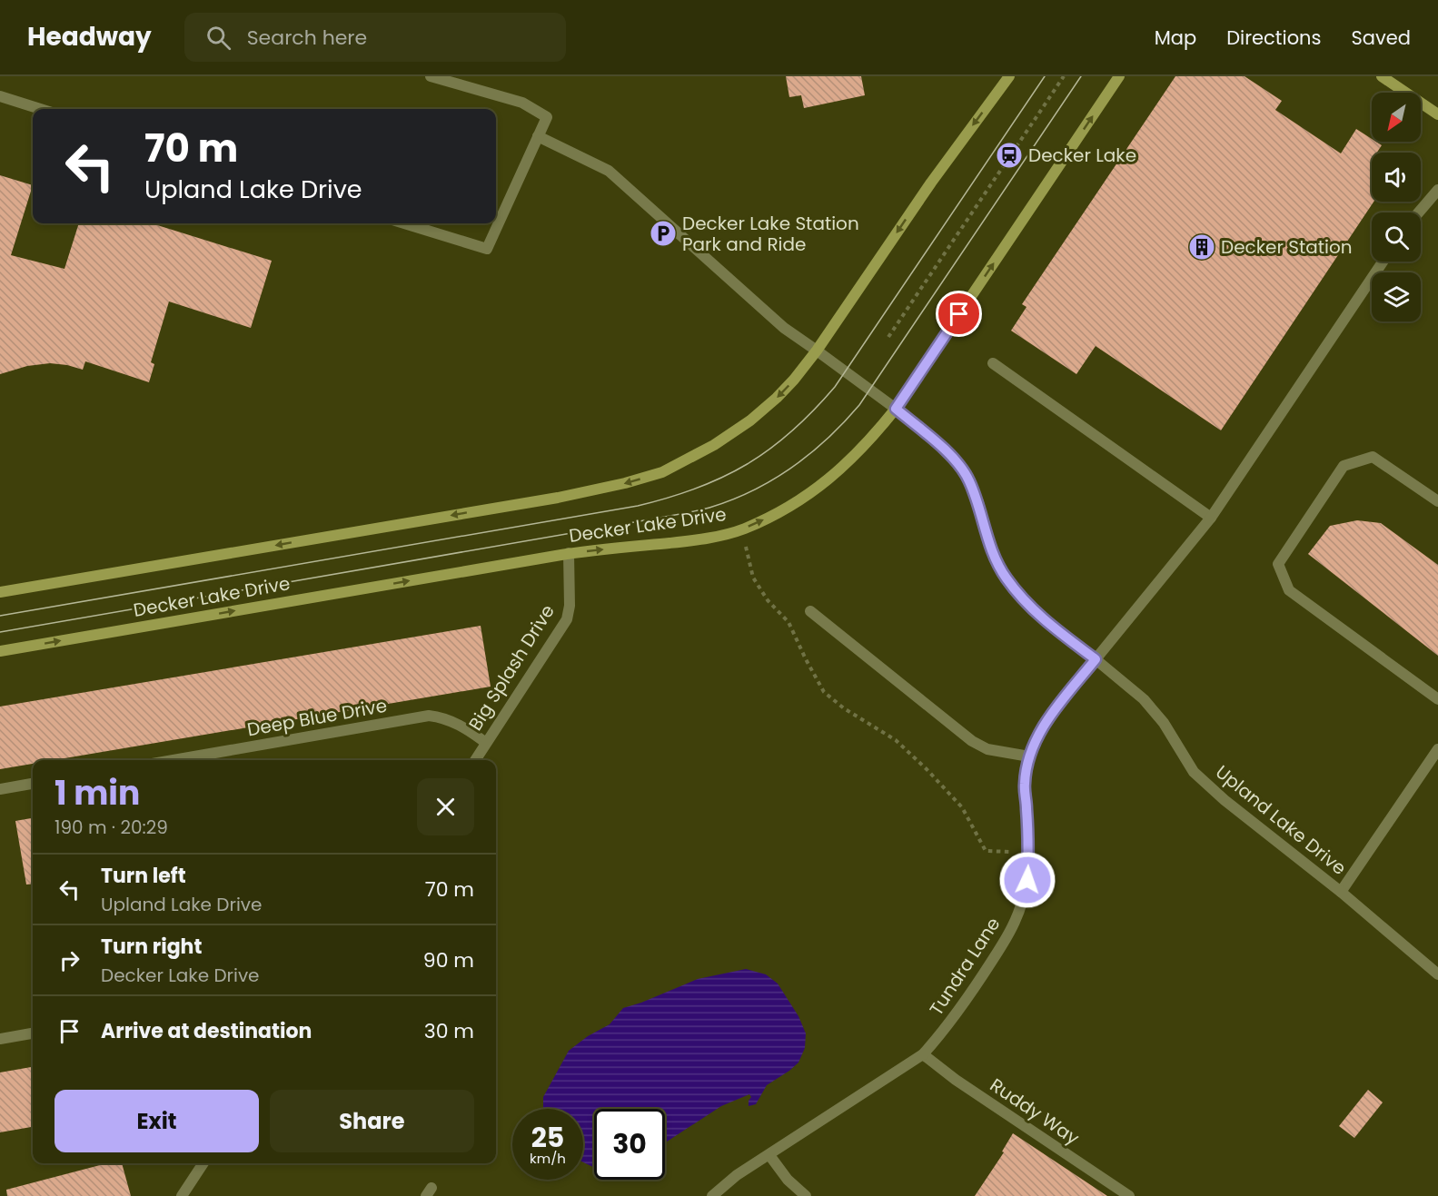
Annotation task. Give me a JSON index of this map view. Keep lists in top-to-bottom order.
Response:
{
  "streets": {
    "street": [
      "Decker Lake Drive",
      "Big Splash Drive",
      "Deep Blue Drive",
      "Upland Lake Drive",
      "Tundra Lane",
      "Ruddy Way"
    ]
  },
  "crossings": [
    ["Decker Lake Drive", "Big Splash Drive"],
    ["Decker Lake Drive", "Upland Lake Drive"],
    ["Big Splash Drive", "Deep Blue Drive"],
    ["Upland Lake Drive", "Tundra Lane"],
    ["Tundra Lane", "Ruddy Way"]
  ],
  "places": {
    "station": ["Decker Lake"],
    "parking": ["Decker Lake Station Park and Ride"],
    "building": ["Decker Station"]
  },
  "north": "bottom left",
  "page": {
    "header": "Headway",
    "search": "Search here",
    "nav": ["Map", "Directions", "Saved"],
    "turn": ["70 m", "Upland Lake Drive"],
    "heading": ["1 min", "190 m · 20:29"],
    "list": [
      {
        "name": "Turn left",
        "note": "Upland Lake Drive",
        "value": "70 m"
      },
      {
        "name": "Turn right",
        "note": "Decker Lake Drive",
        "value": "90 m"
      },
      {
        "name": "Arrive at destination",
        "value": "30 m"
      }
    ],
    "buttons": ["Exit", "Share"],
    "speed": "25 km/h",
    "limit": "30"
  }
}
